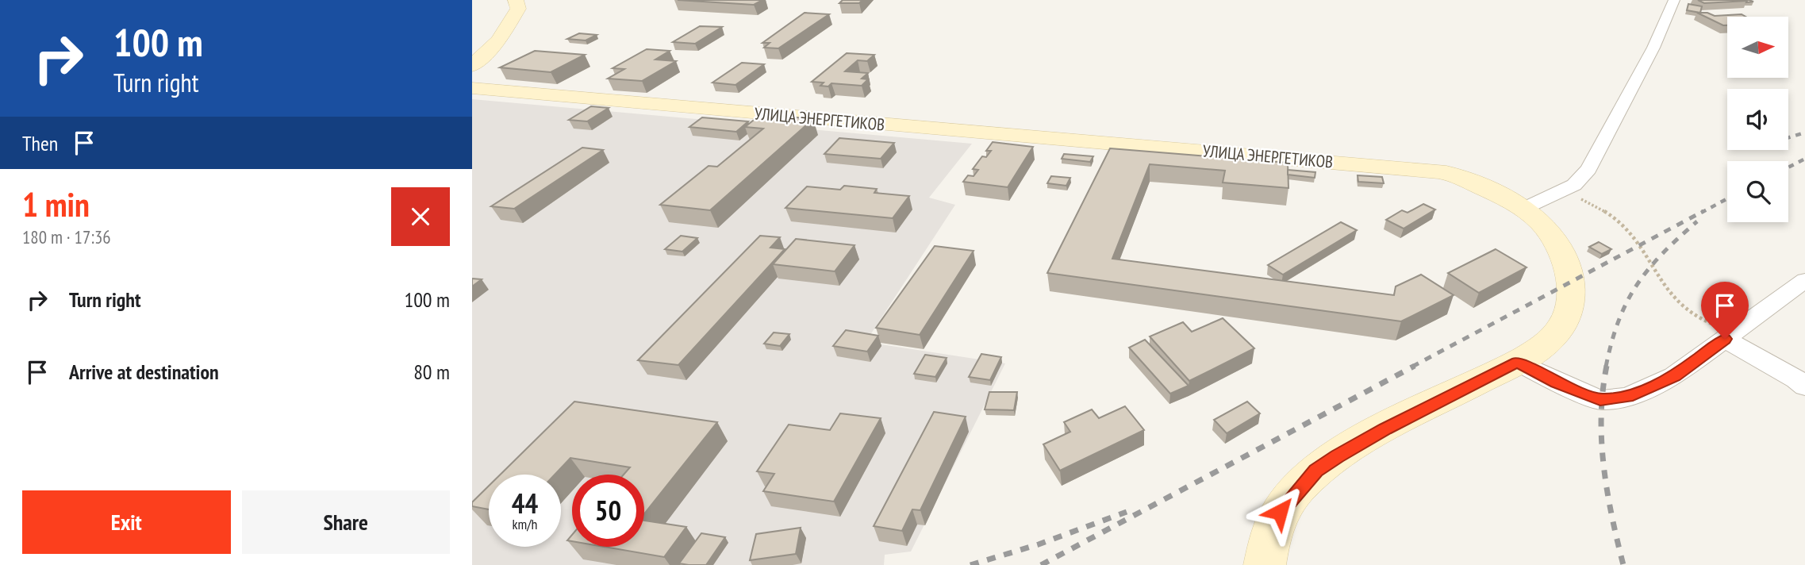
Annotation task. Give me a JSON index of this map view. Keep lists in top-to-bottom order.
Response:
{
  "streets": {
    "main road": ["УЛИЦА ЭНЕРГЕТИКОВ"]
  },
  "north": "right",
  "page": {
    "turn": ["100 m", "Turn right"],
    "then": "Then",
    "heading": ["1 min", "180 m · 17:36"],
    "list": [
      {
        "name": "Turn right",
        "value": "100 m"
      },
      {
        "name": "Arrive at destination",
        "value": "80 m"
      }
    ],
    "speed": "44 km/h",
    "limit": "50",
    "buttons": ["Exit", "Share"]
  }
}
